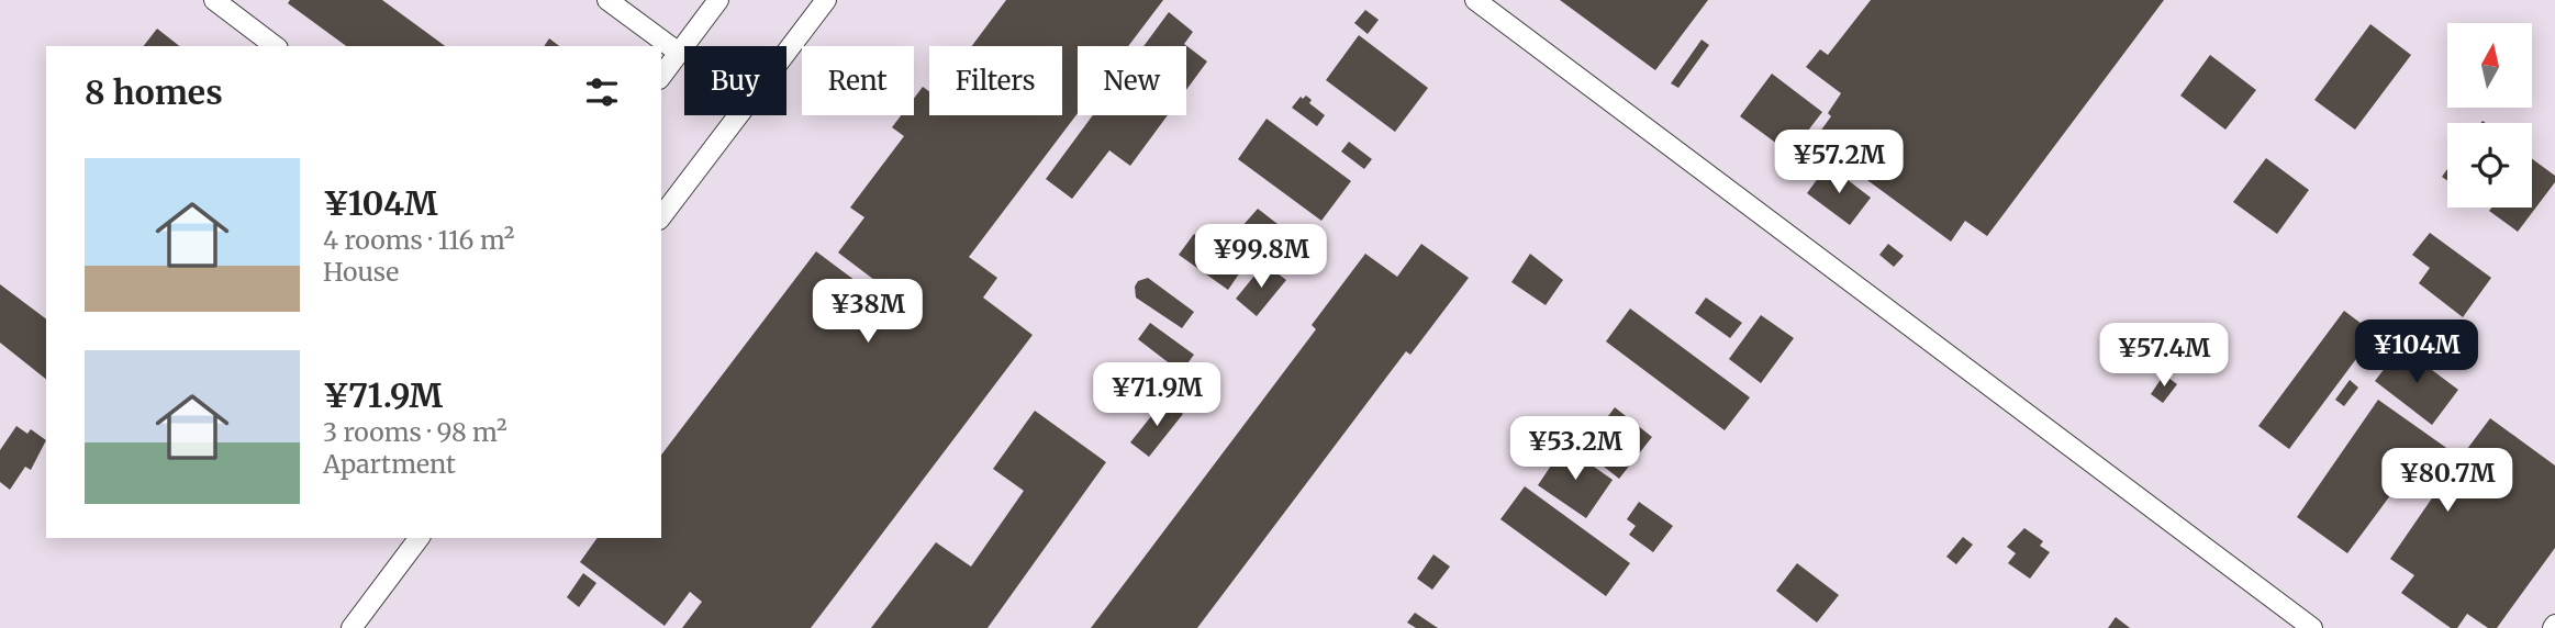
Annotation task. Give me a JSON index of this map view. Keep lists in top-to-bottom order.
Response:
{
  "north": "top",
  "page": {
    "chip": [
      "Buy",
      "Rent",
      "Filters",
      "New"
    ],
    "heading": "8 homes",
    "price": [
      "¥57.2M",
      "¥99.8M",
      "¥38M",
      "¥104M",
      "¥57.4M",
      "¥71.9M",
      "¥53.2M",
      "¥80.7M"
    ],
    "list": [
      {
        "name": "¥104M",
        "note": "4 rooms · 116 m² · House"
      },
      {
        "name": "¥71.9M",
        "note": "3 rooms · 98 m² · Apartment"
      }
    ]
  }
}
